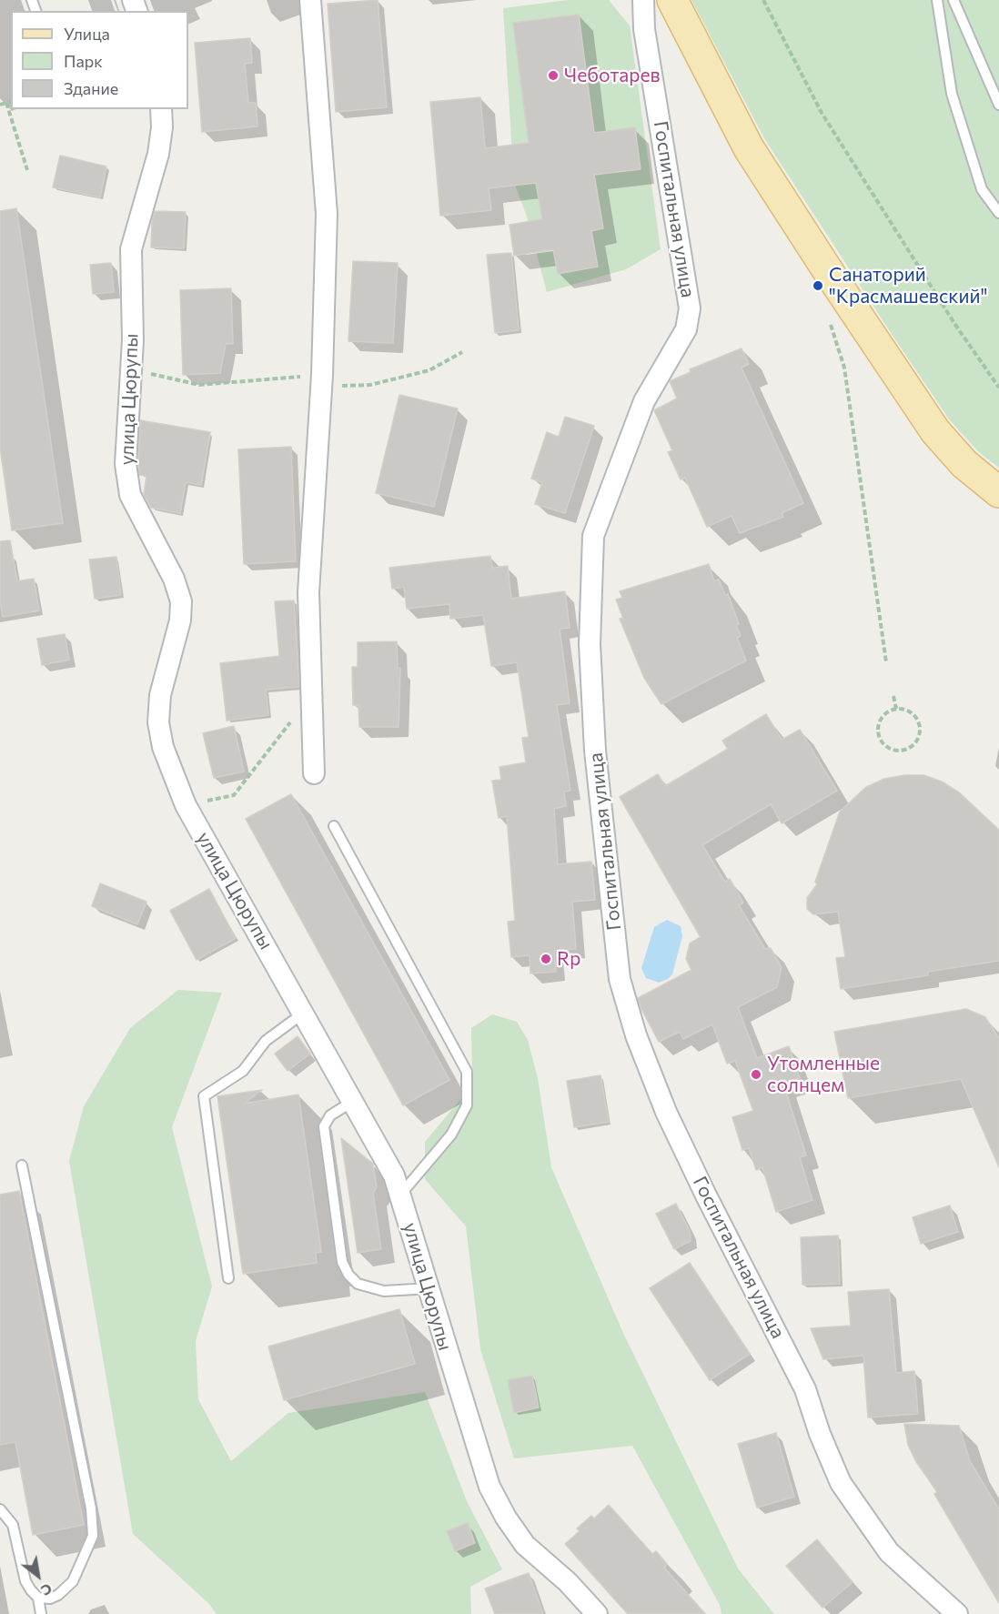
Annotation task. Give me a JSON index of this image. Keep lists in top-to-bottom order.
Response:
{
  "streets": {
    "street": ["Госпитальная улица", "улица Цюрупы"]
  },
  "places": [
    "Чеботарев",
    "Санаторий \"Красмашевский\"",
    "Rp",
    "Утомленные солнцем"
  ],
  "legend": ["Улица", "Парк", "Здание"],
  "north": "bottom right"
}
